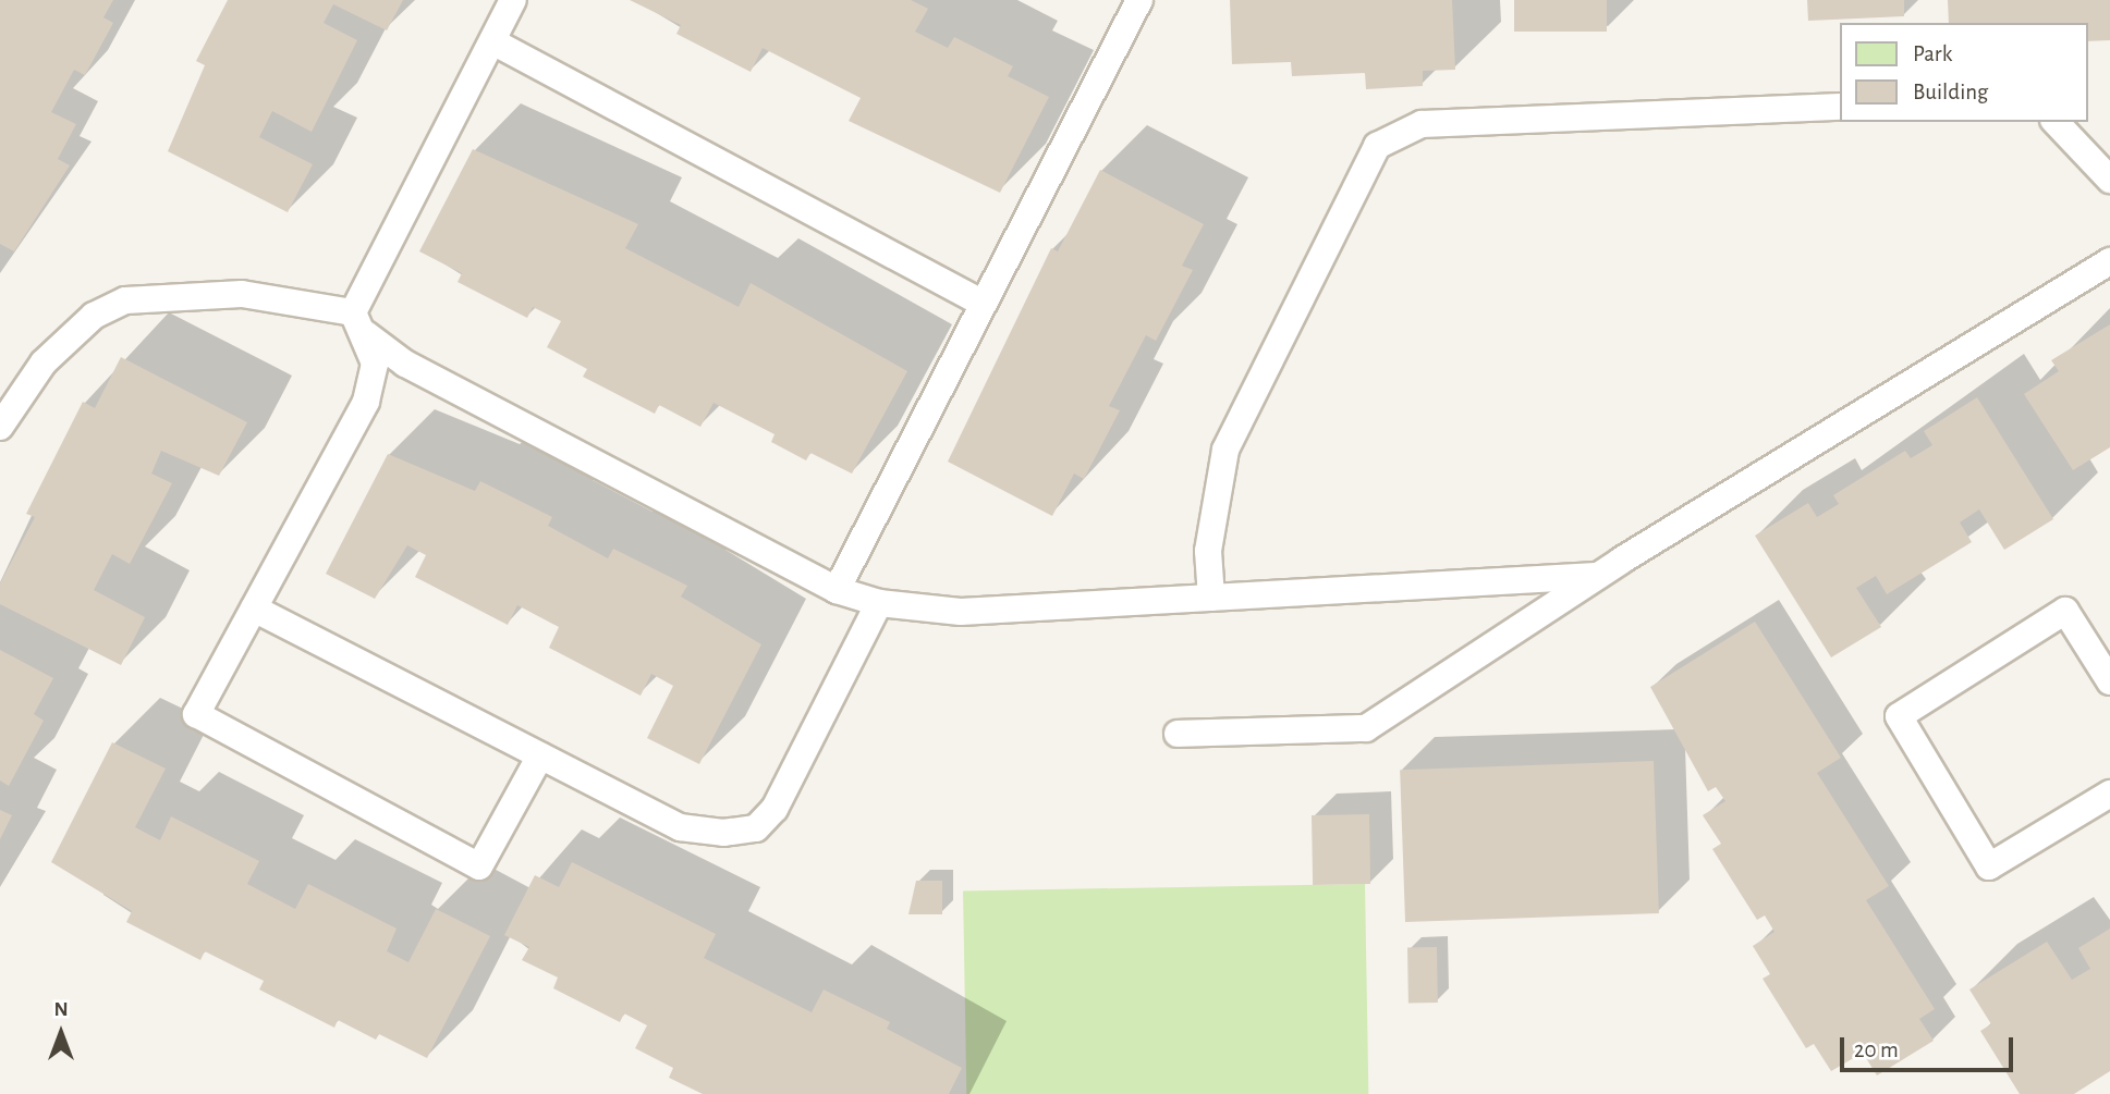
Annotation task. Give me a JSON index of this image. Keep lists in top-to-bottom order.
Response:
{
  "legend": ["Park", "Building"],
  "scale_bar": "20 m",
  "north": "top"
}
